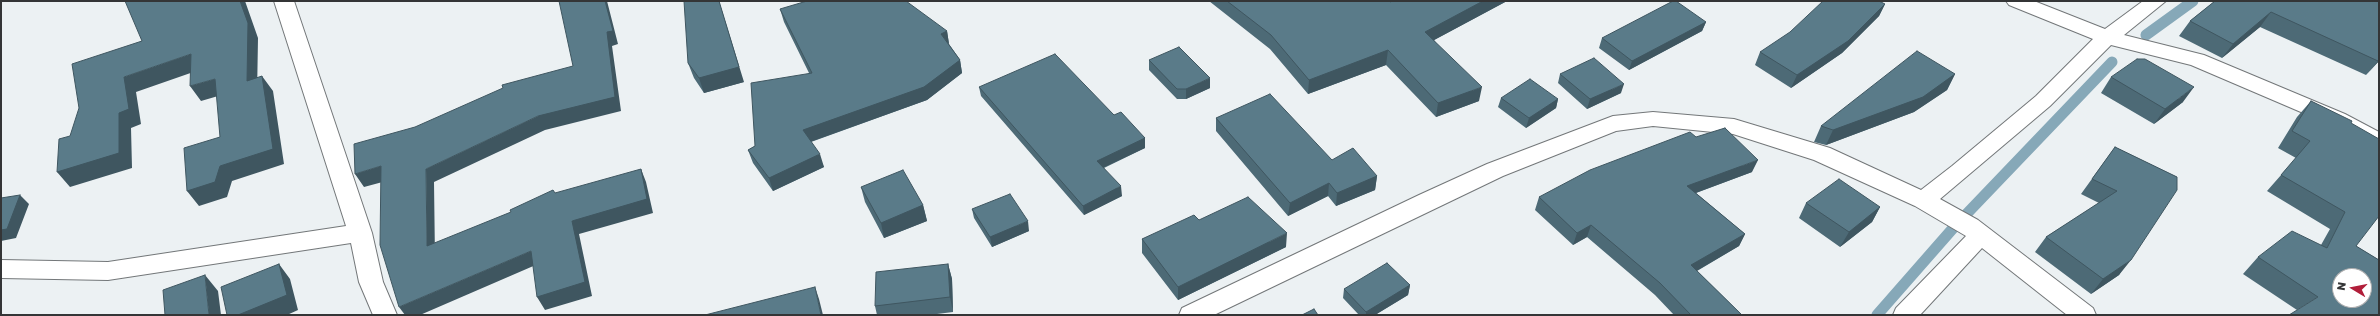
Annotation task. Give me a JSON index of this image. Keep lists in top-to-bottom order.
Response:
{
  "north": "left"
}
